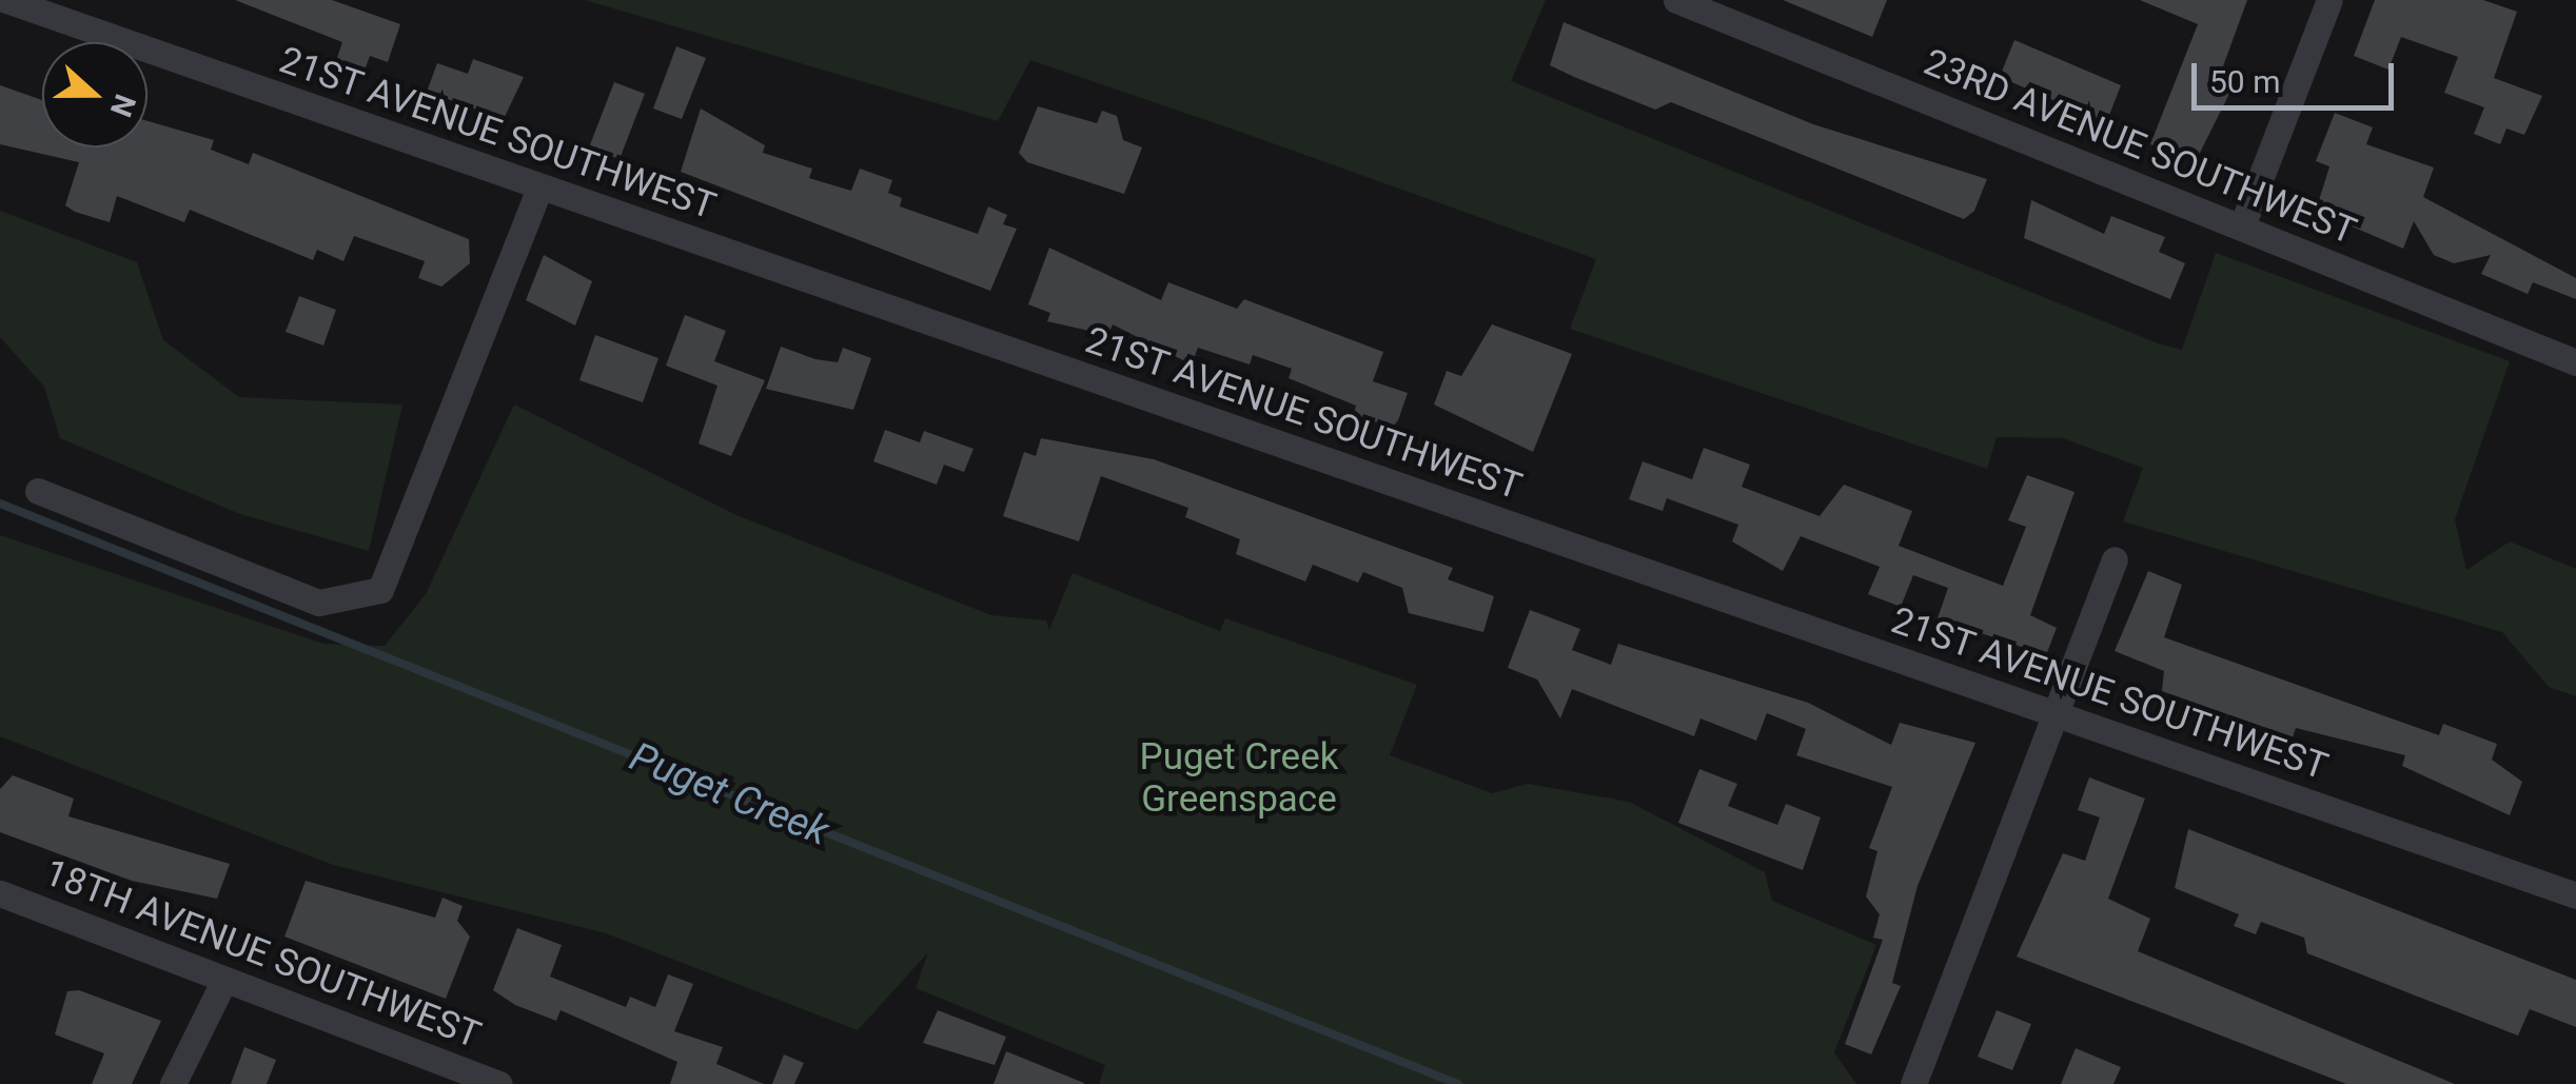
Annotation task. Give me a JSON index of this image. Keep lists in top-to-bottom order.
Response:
{
  "streets": {
    "street": ["21ST AVENUE SOUTHWEST", "23RD AVENUE SOUTHWEST", "18TH AVENUE SOUTHWEST"]
  },
  "water": ["Puget Creek"],
  "parks": ["Puget Creek Greenspace"],
  "scale_bar": "50 m",
  "north": "right"
}
